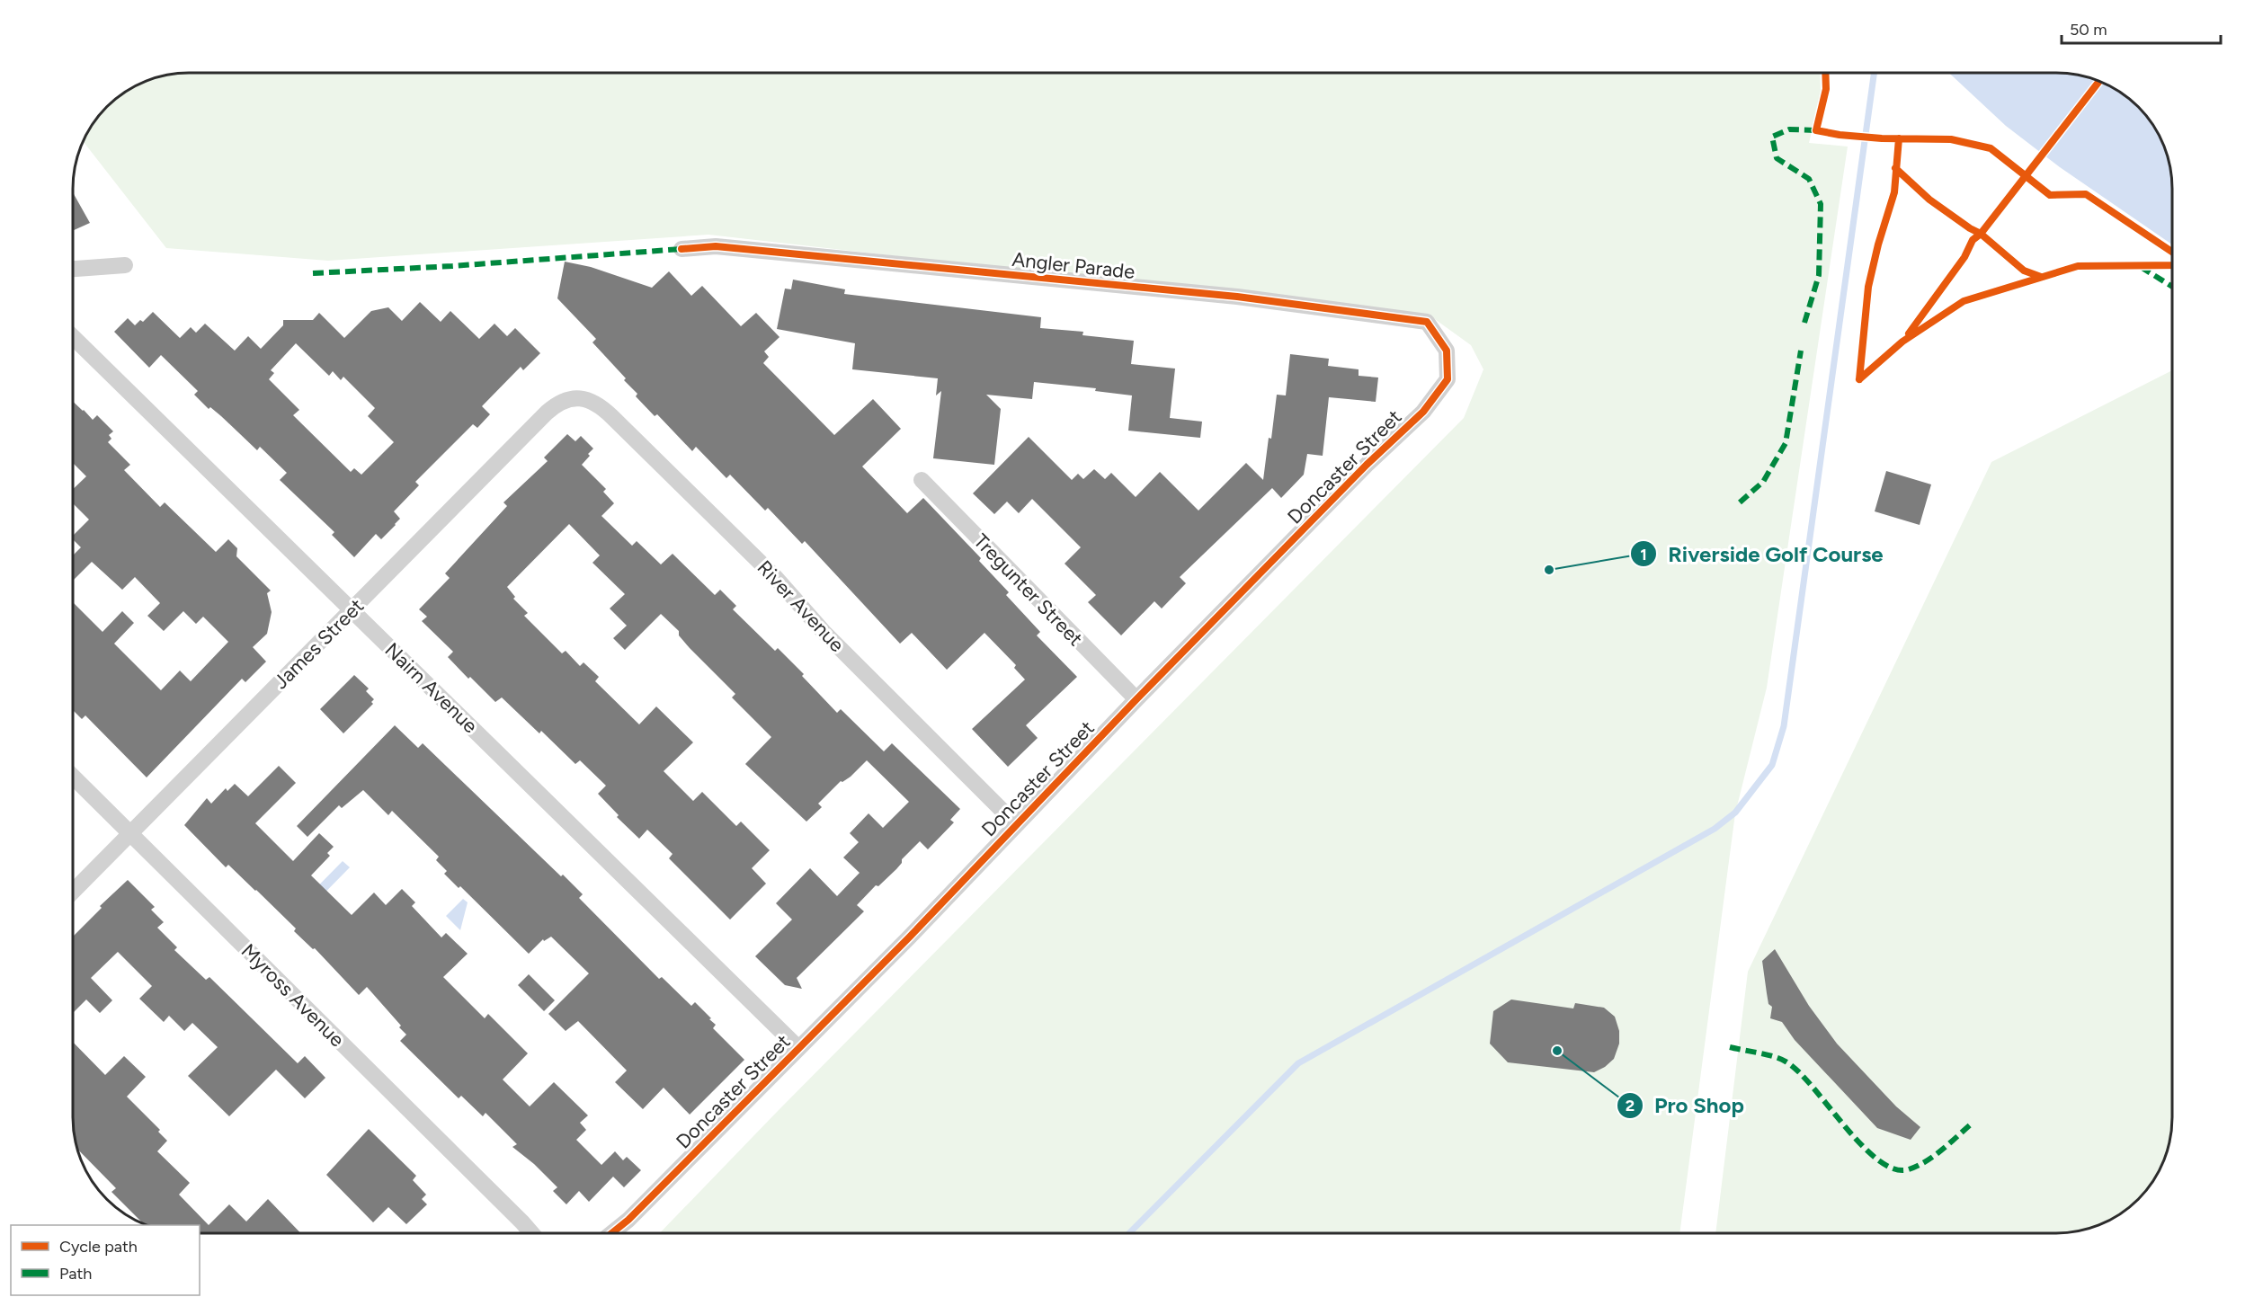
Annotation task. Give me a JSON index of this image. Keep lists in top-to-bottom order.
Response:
{
  "streets": {
    "street": [
      "Angler Parade",
      "Doncaster Street",
      "Tregunter Street",
      "River Avenue",
      "James Street",
      "Nairn Avenue",
      "Myross Avenue"
    ]
  },
  "crossings": [
    ["Angler Parade", "Doncaster Street"],
    ["Doncaster Street", "Tregunter Street"],
    ["Doncaster Street", "River Avenue"],
    ["Doncaster Street", "Nairn Avenue"],
    ["River Avenue", "James Street"],
    ["James Street", "Nairn Avenue"],
    ["James Street", "Myross Avenue"]
  ],
  "places": ["Riverside Golf Course", "Pro Shop"],
  "legend": ["Cycle path", "Path"],
  "scale_bar": "50 m"
}
